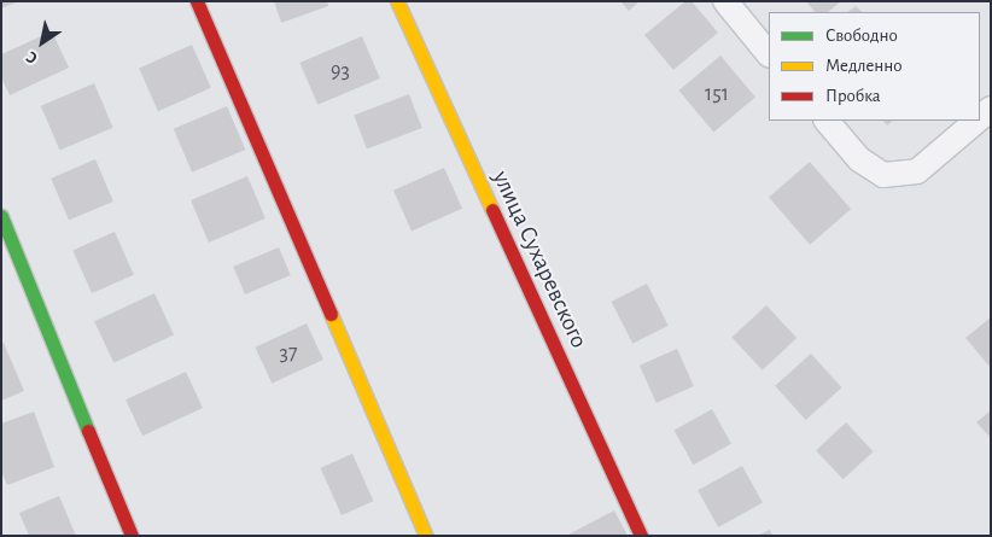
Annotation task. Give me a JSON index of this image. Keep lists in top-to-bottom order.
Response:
{
  "streets": {
    "street": ["улица Сухаревского"]
  },
  "house_numbers": ["93", "151", "37"],
  "legend": ["Свободно", "Медленно", "Пробка"],
  "north": "bottom left"
}
